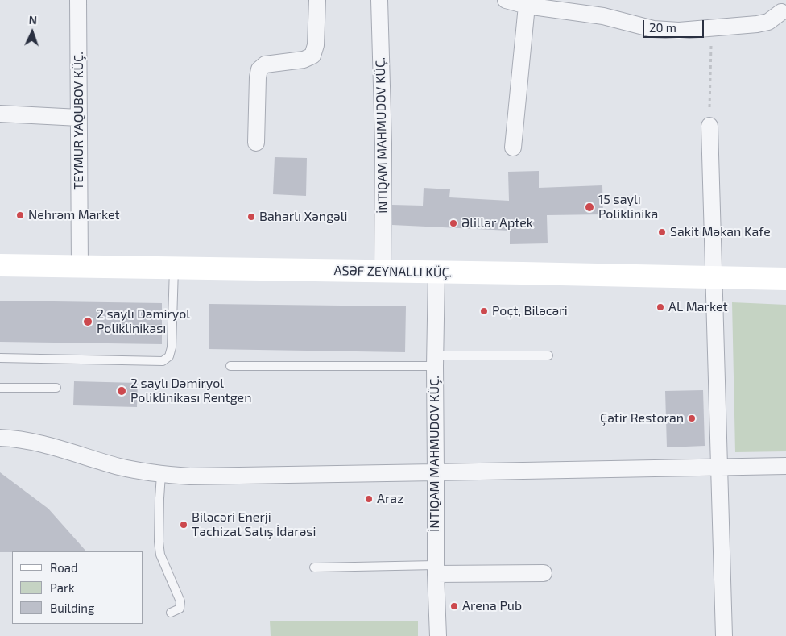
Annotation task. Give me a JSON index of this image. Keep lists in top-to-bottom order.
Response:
{
  "streets": {
    "street": ["TEYMUR YAQUBOV KÜÇ.", "İNTIQAM MAHMUDOV KÜÇ."]
  },
  "places": [
    "15 saylı Poliklinika",
    "Nehrəm Market",
    "Baharlı Xəngəli",
    "Əlillər Aptek",
    "Sakit Məkan Kafe",
    "AL Market",
    "Poçt, Biləcəri",
    "2 saylı Dəmiryol Poliklinikası",
    "2 saylı Dəmiryol Poliklinikası Rentgen",
    "Çətir Restoran",
    "Araz",
    "Biləcəri Enerji Təchizat Satış İdarəsi",
    "Arena Pub"
  ],
  "legend": ["Road", "Park", "Building"],
  "scale_bar": "20 m",
  "north": "top"
}
